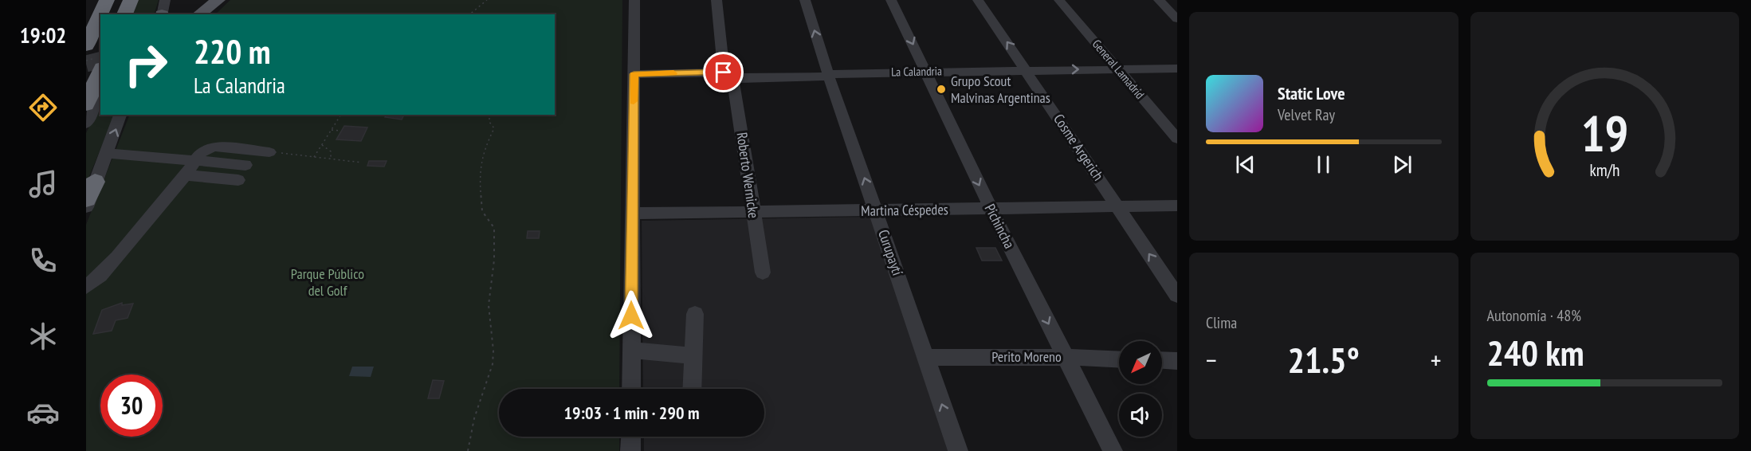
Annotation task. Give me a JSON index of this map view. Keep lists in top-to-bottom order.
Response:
{
  "streets": {
    "street": [
      "General Lamadrid",
      "La Calandria",
      "Cosme Argerich",
      "Roberto Wernicke",
      "Martina Céspedes",
      "Pichincha",
      "Curupaytí",
      "Perito Moreno"
    ]
  },
  "crossings": [
    ["General Lamadrid", "La Calandria"],
    ["La Calandria", "Cosme Argerich"],
    ["La Calandria", "Roberto Wernicke"],
    ["La Calandria", "Pichincha"],
    ["La Calandria", "Curupaytí"],
    ["Cosme Argerich", "Martina Céspedes"],
    ["Roberto Wernicke", "Martina Céspedes"],
    ["Martina Céspedes", "Pichincha"],
    ["Martina Céspedes", "Curupaytí"],
    ["Pichincha", "Perito Moreno"],
    ["Curupaytí", "Perito Moreno"]
  ],
  "one_way": ["Cosme Argerich", "Pichincha", "Curupaytí"],
  "parks": ["Parque Público del Golf"],
  "places": ["Grupo Scout Malvinas Argentinas"],
  "north": "bottom left",
  "page": {
    "tabs": "19:02",
    "turn": ["220 m", "La Calandria"],
    "song": ["Static Love", "Velvet Ray"],
    "tile": [
      "Clima",
      ["Autonomía · 48%", "240 km"]
    ],
    "heat": ["−", "21.5°", "+"],
    "limit": "30",
    "trip": "19:03 · 1 min · 290 m",
    "gauge": ["19", "km/h"]
  }
}
